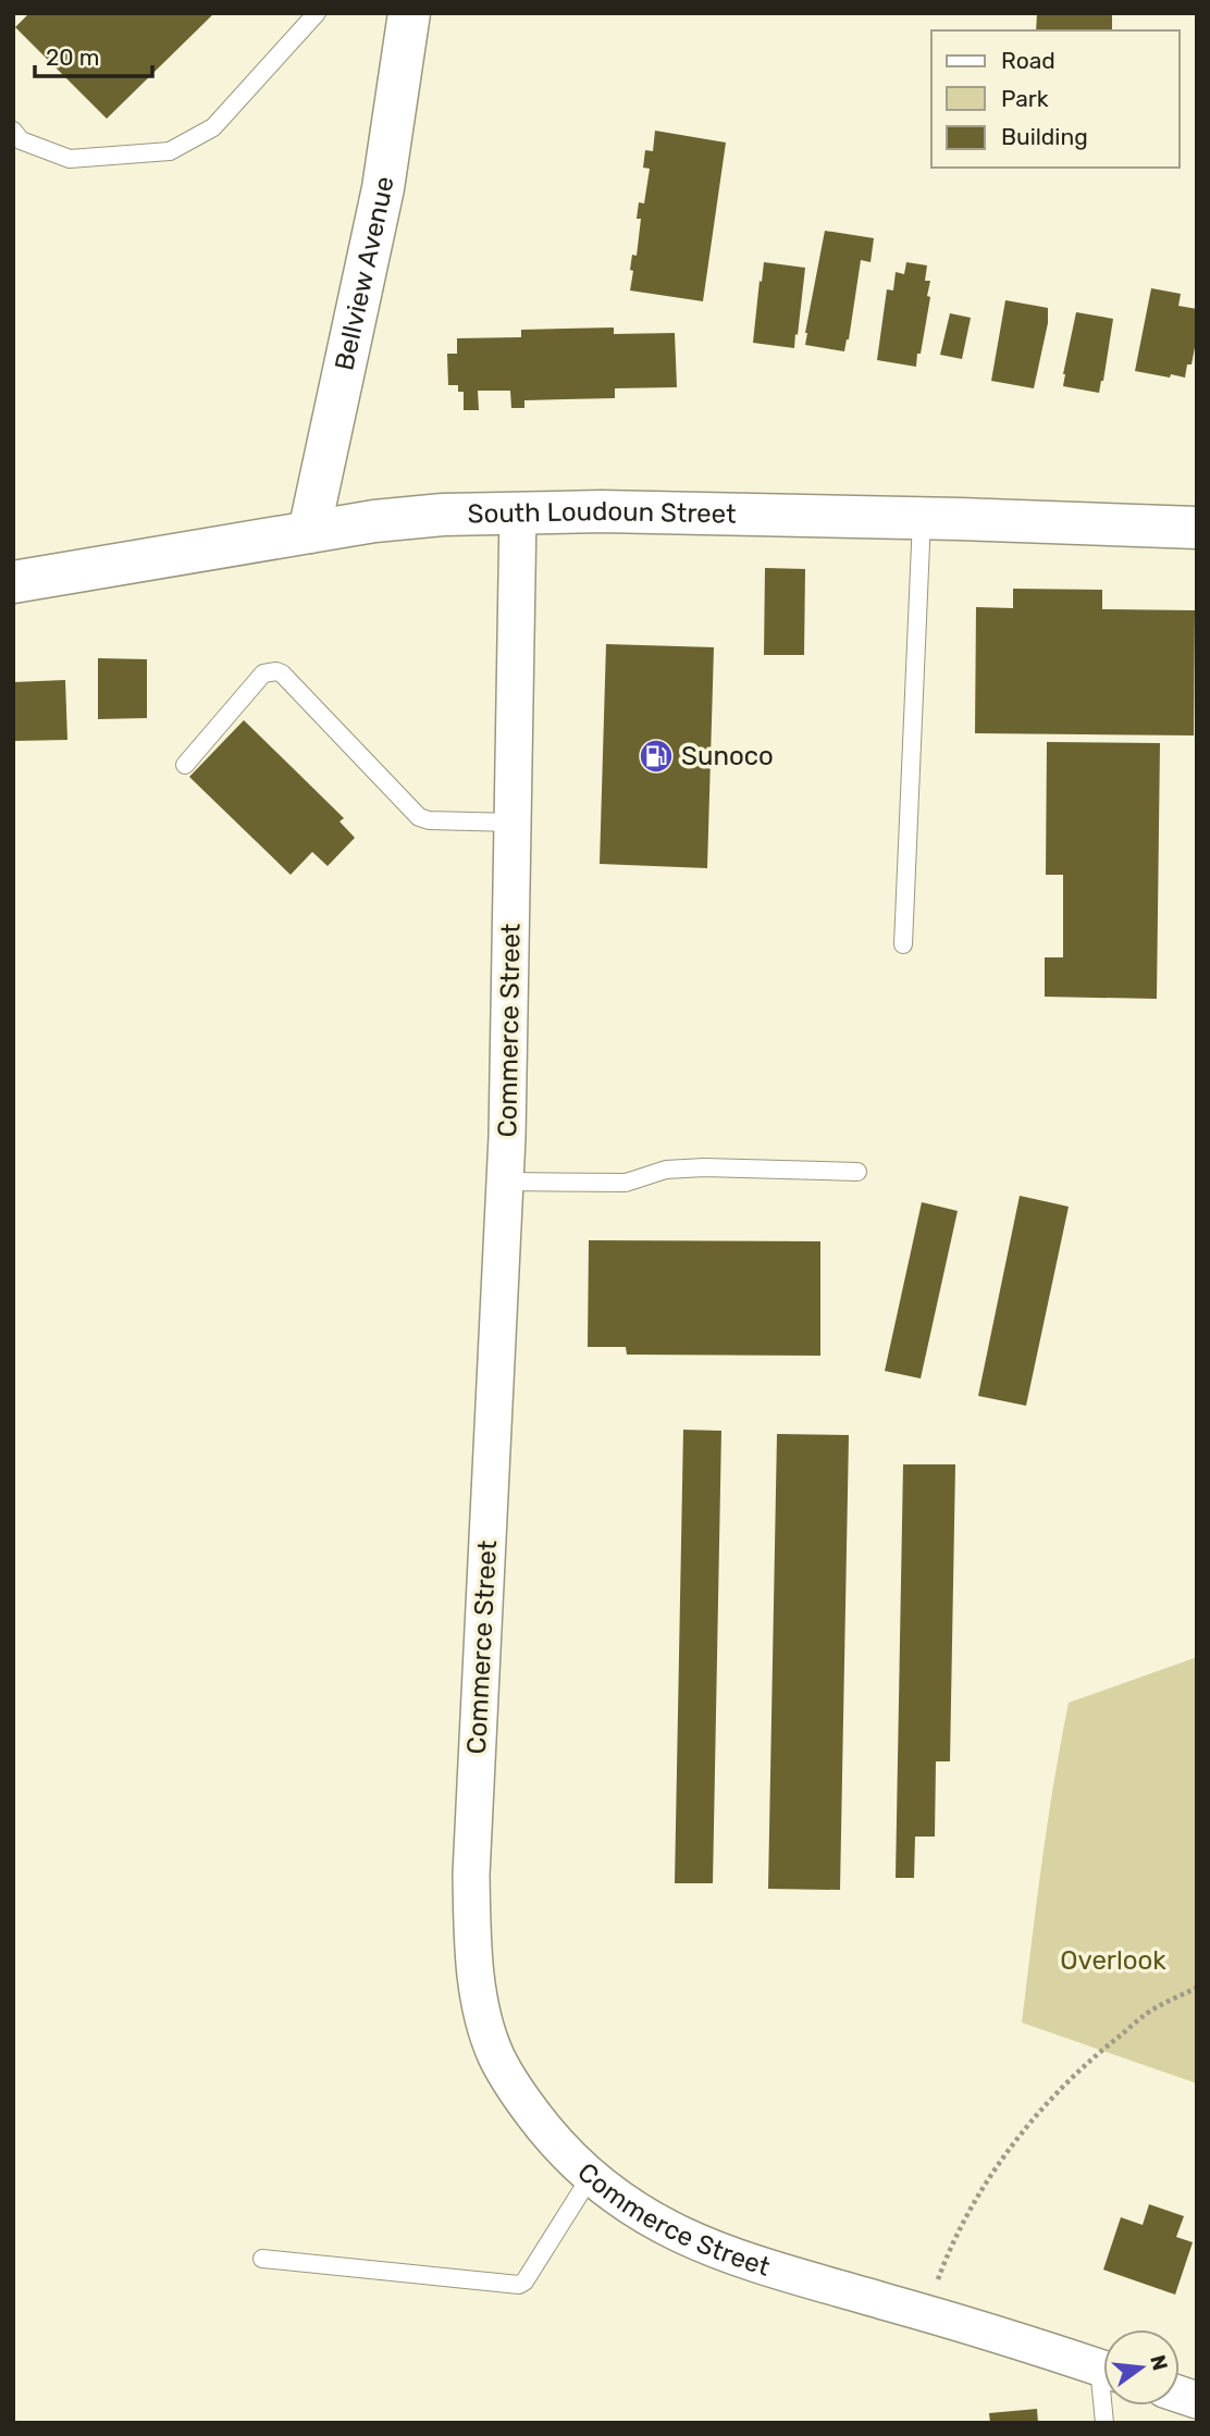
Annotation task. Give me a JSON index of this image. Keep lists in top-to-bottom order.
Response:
{
  "streets": {
    "street": ["Bellview Avenue", "South Loudoun Street", "Commerce Street"]
  },
  "crossings": [
    ["Bellview Avenue", "South Loudoun Street"],
    ["South Loudoun Street", "Commerce Street"]
  ],
  "parks": ["Overlook"],
  "places": {
    "fuel station": ["Sunoco"]
  },
  "legend": ["Road", "Park", "Building"],
  "scale_bar": "20 m",
  "north": "right"
}
